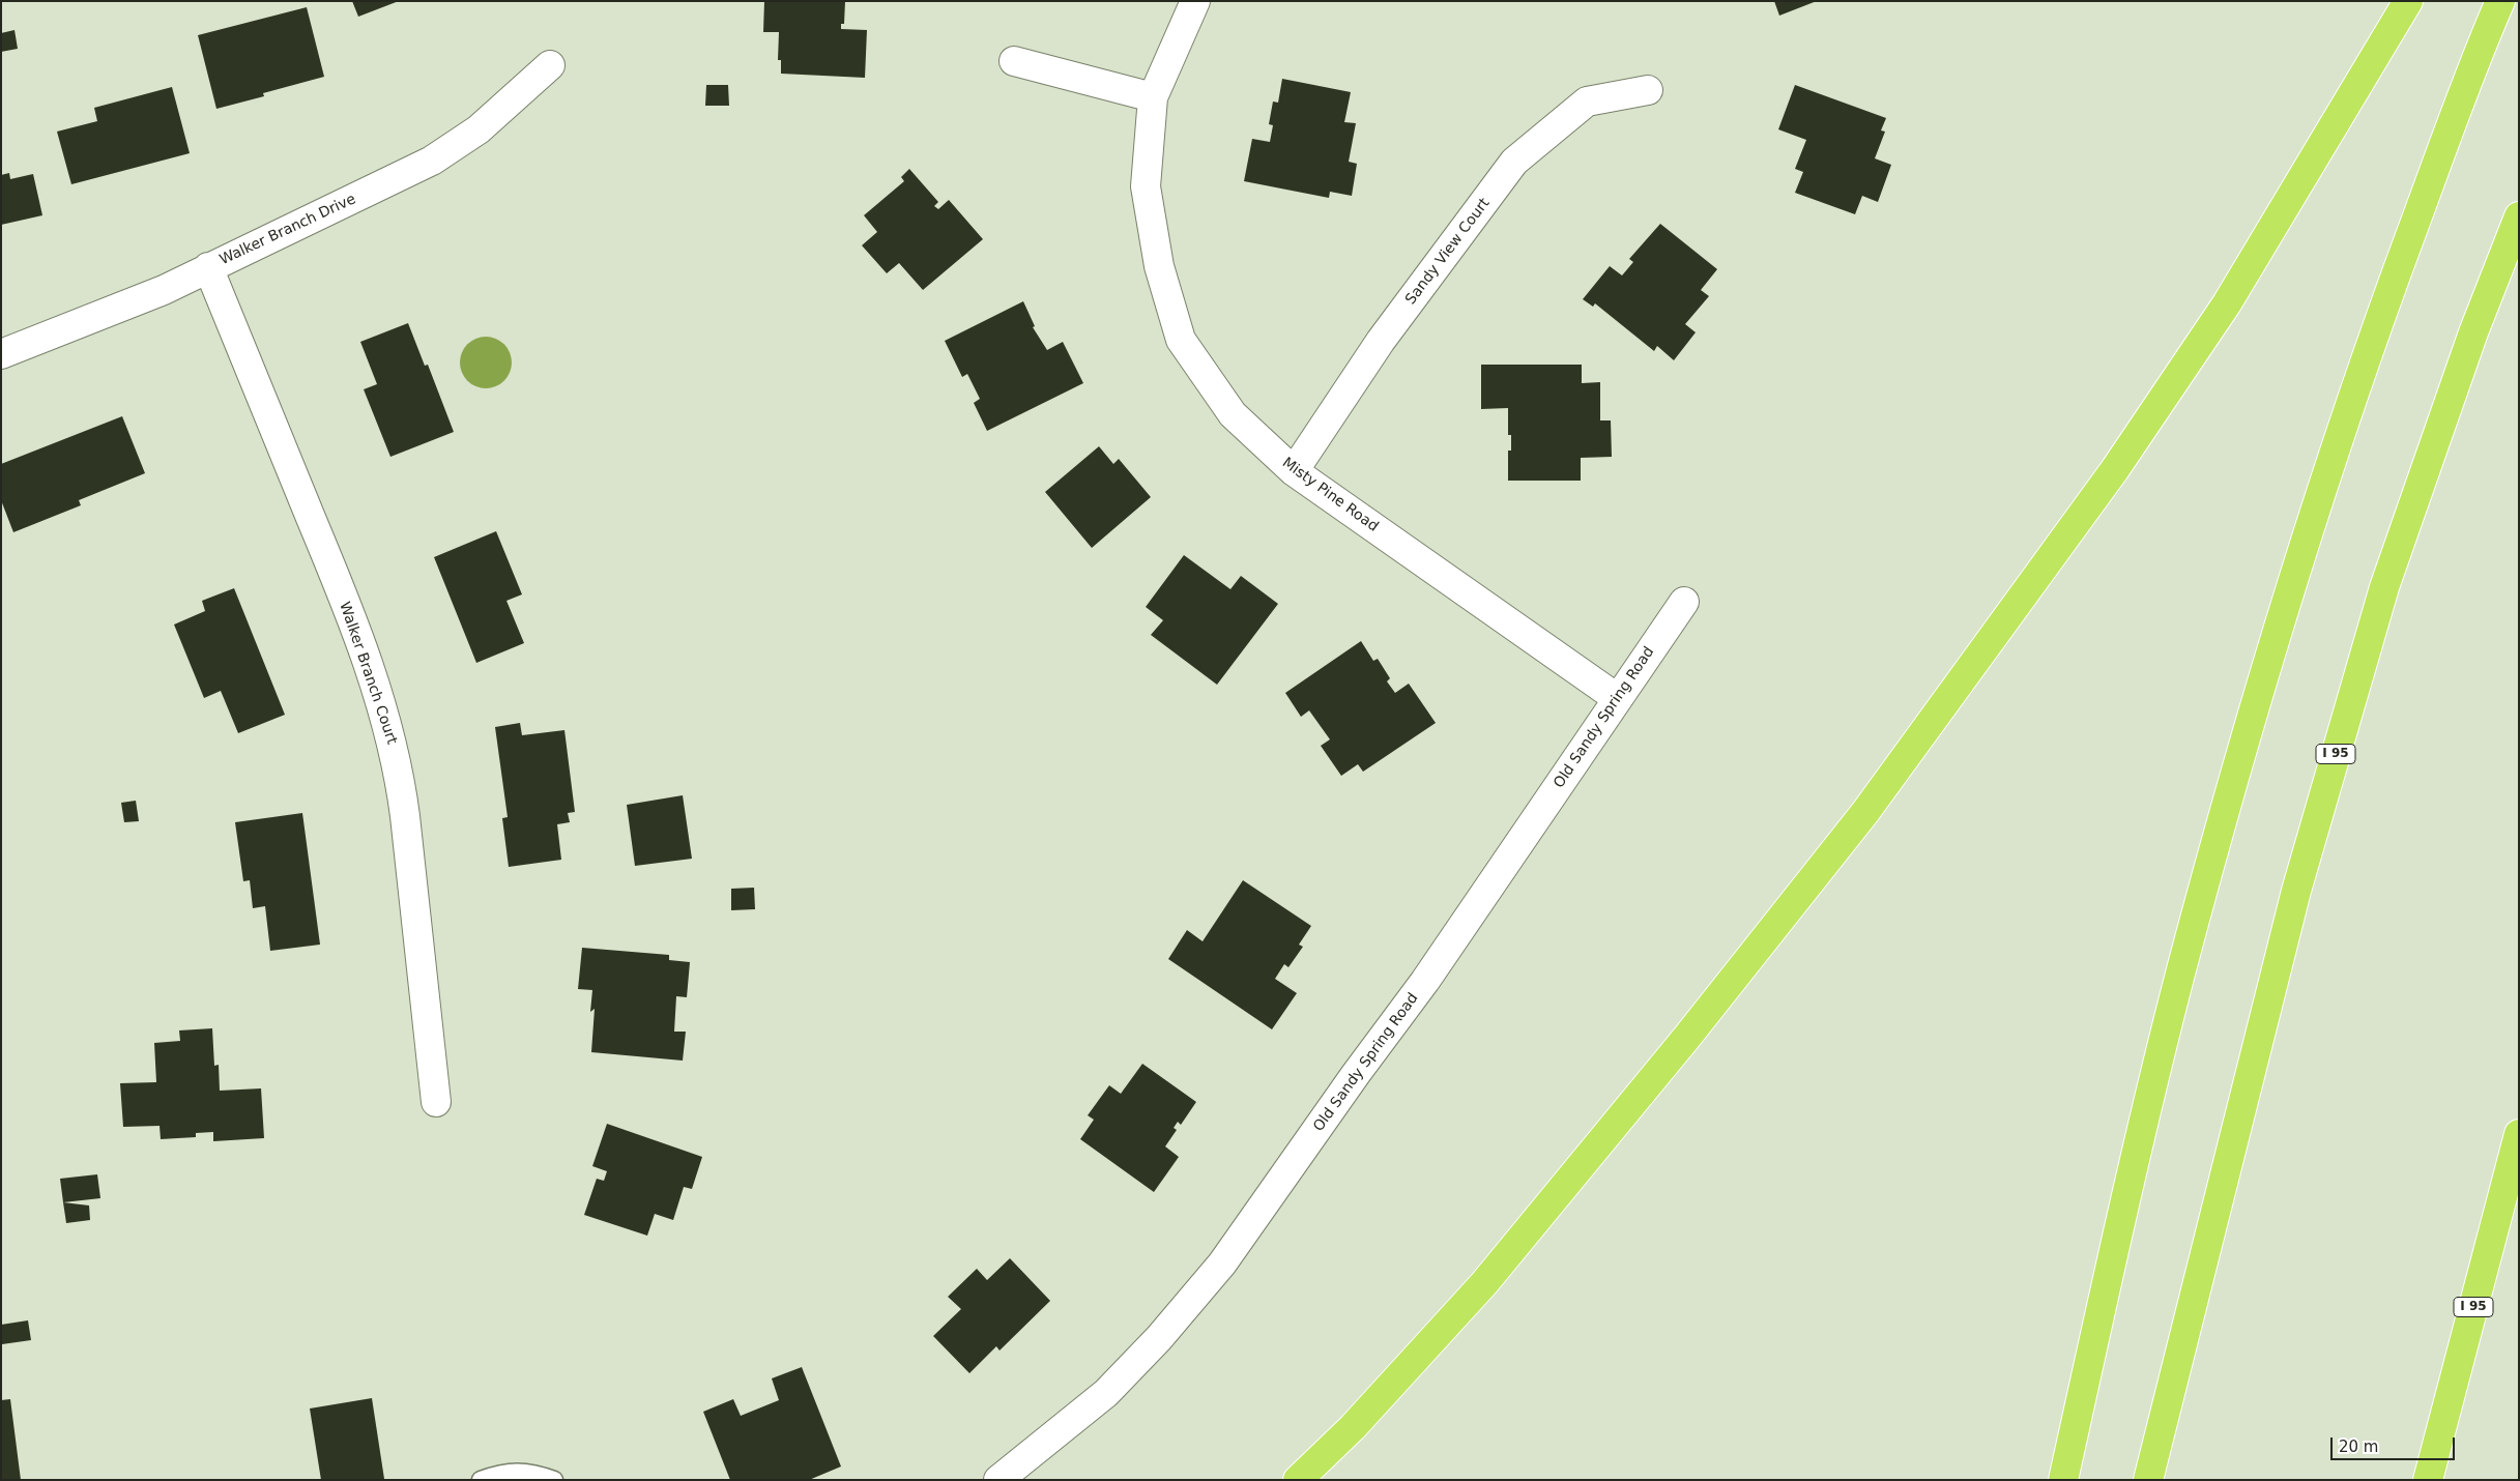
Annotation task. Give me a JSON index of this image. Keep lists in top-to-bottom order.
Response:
{
  "streets": {
    "highway": ["I 95"],
    "street": [
      "Walker Branch Drive",
      "Sandy View Court",
      "Misty Pine Road",
      "Walker Branch Court",
      "Old Sandy Spring Road"
    ]
  },
  "crossings": [
    ["Walker Branch Drive", "Walker Branch Court"],
    ["Sandy View Court", "Misty Pine Road"],
    ["Misty Pine Road", "Old Sandy Spring Road"]
  ],
  "scale_bar": "20 m"
}
